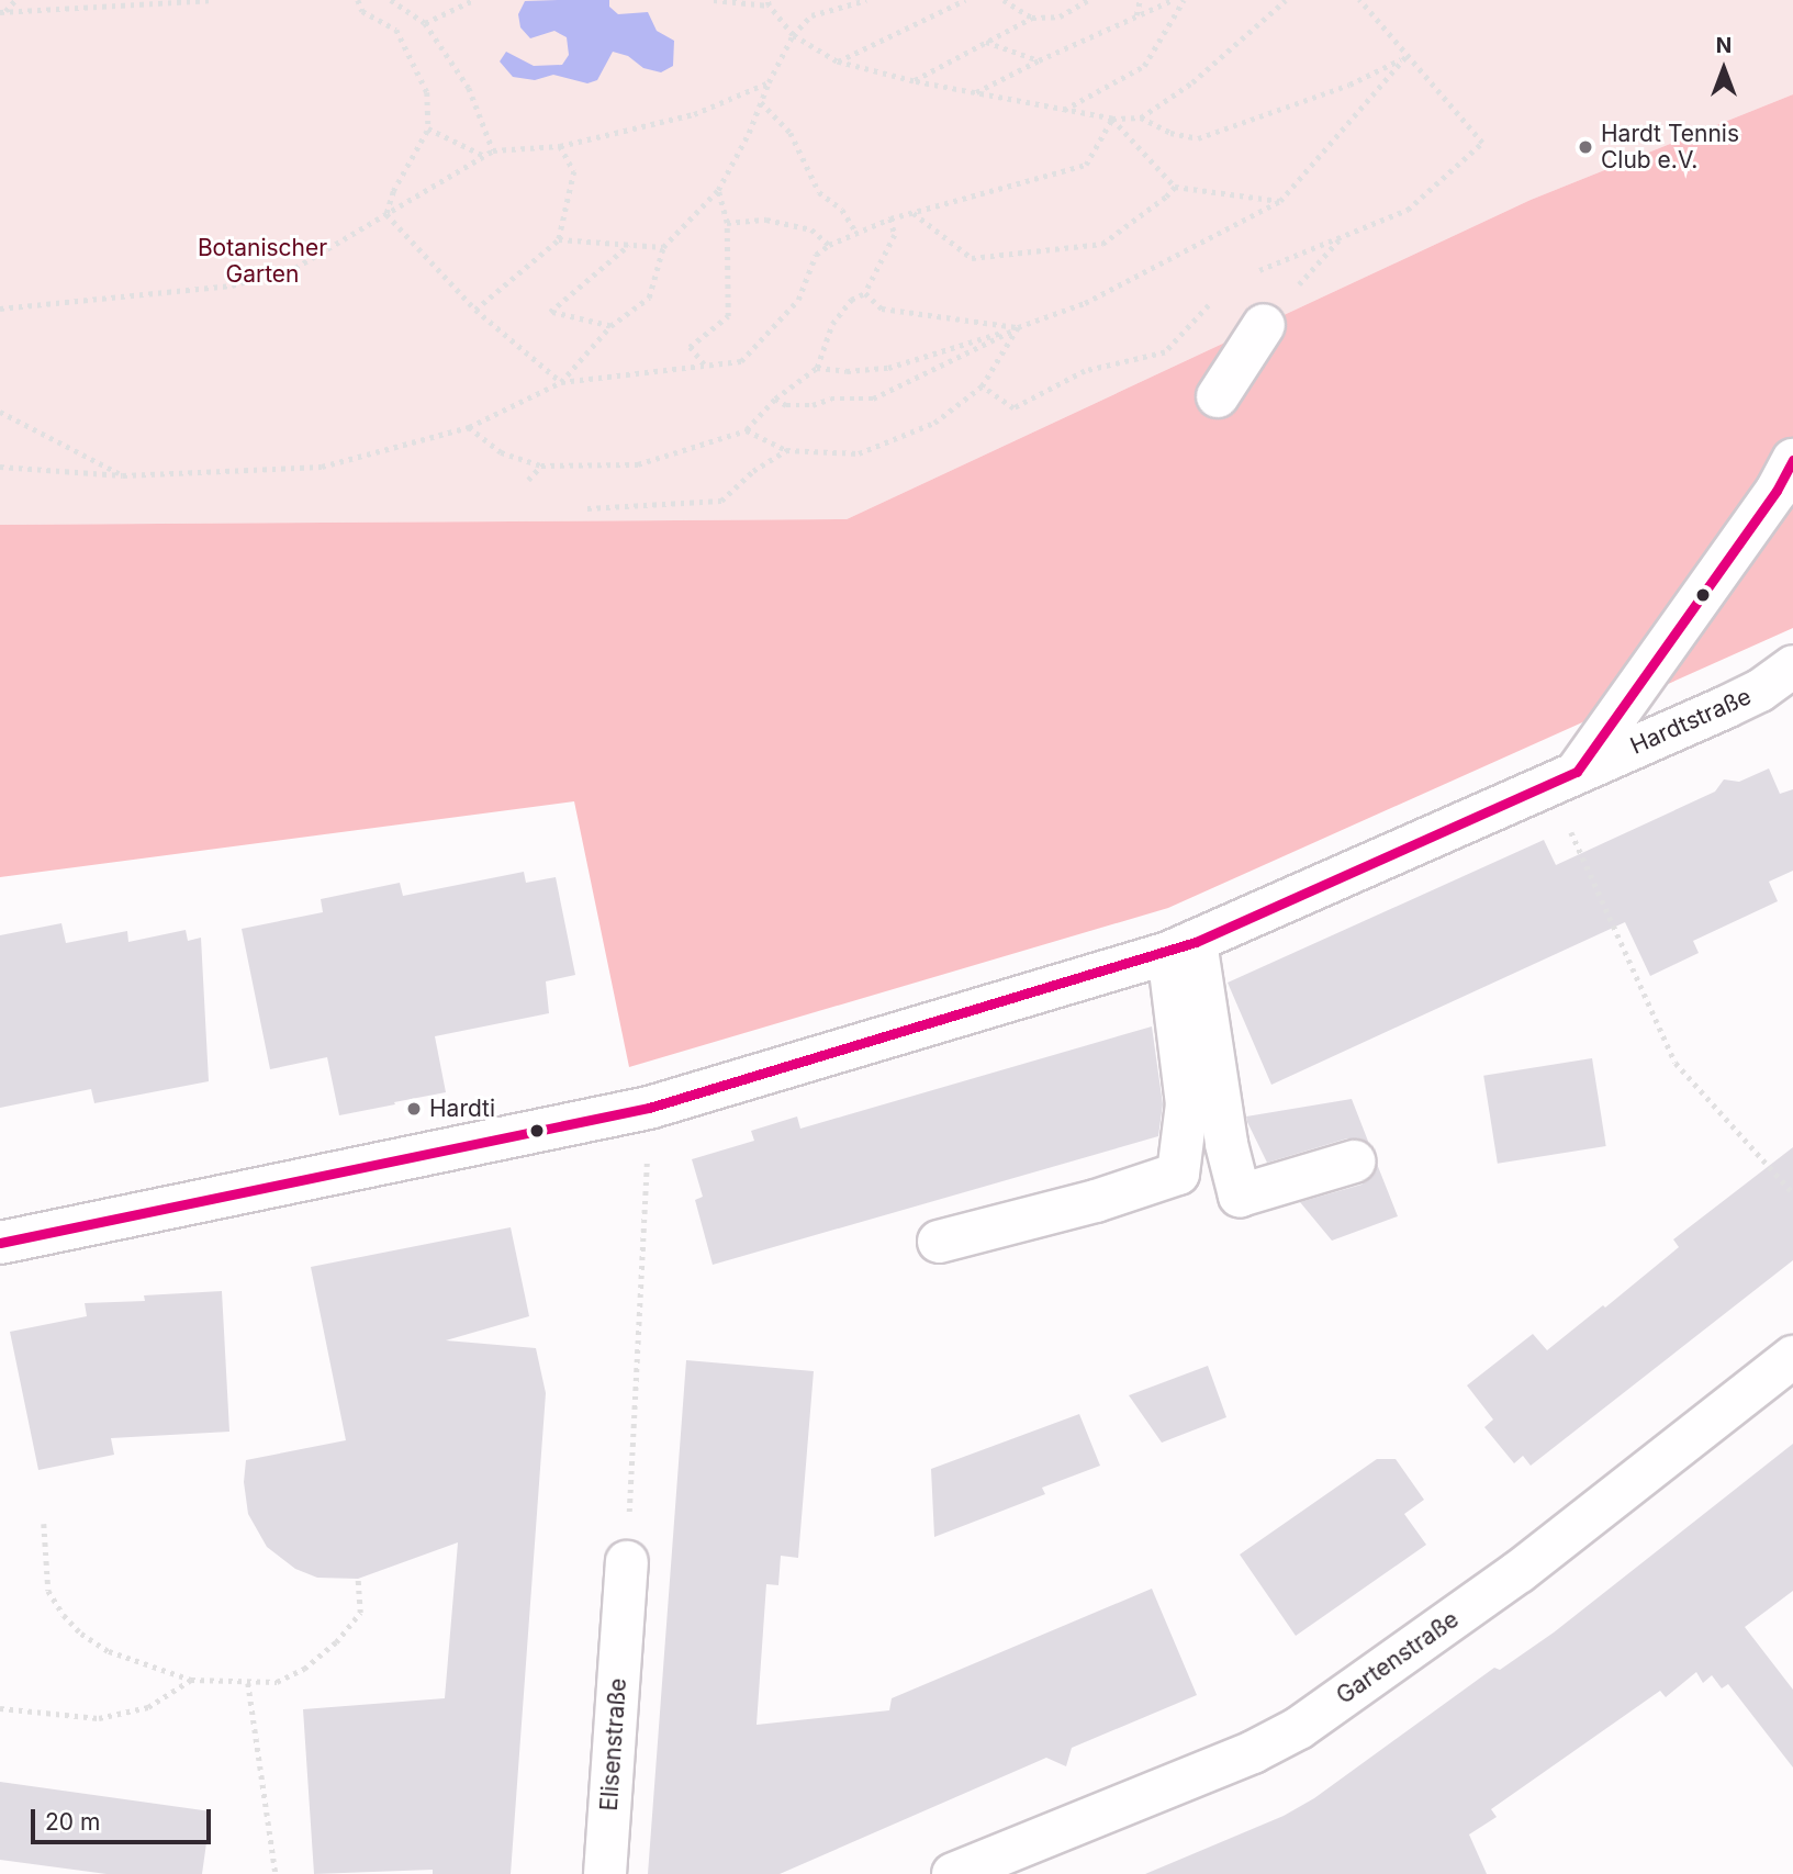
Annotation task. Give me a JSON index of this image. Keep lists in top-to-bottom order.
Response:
{
  "streets": {
    "street": ["Hardtstraße", "Gartenstraße", "Elisenstraße"]
  },
  "parks": ["Botanischer Garten"],
  "places": ["Hardt Tennis Club e.V.", "Hardti"],
  "scale_bar": "20 m",
  "north": "top"
}
